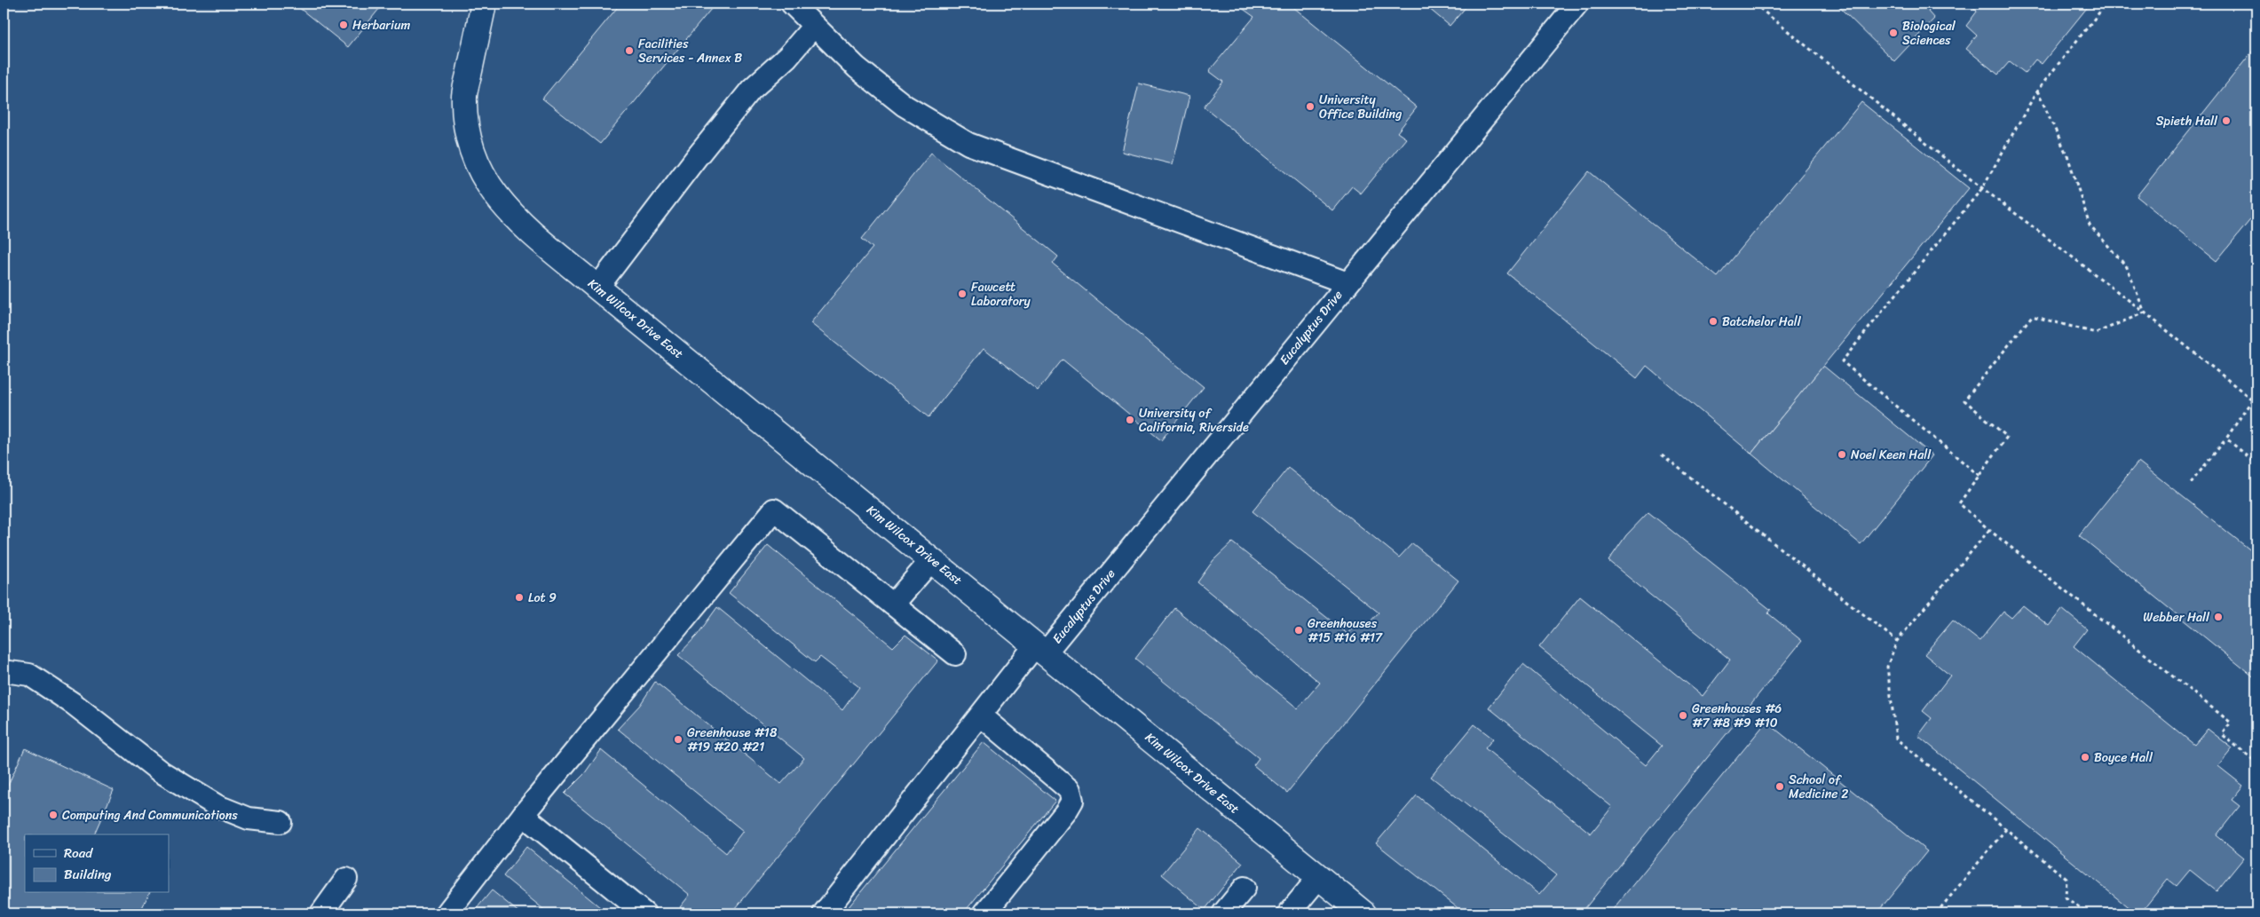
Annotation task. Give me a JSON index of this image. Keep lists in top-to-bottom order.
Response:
{
  "streets": {
    "street": ["Kim Wilcox Drive East"],
    "lane": ["Eucalyptus Drive"]
  },
  "crossings": [
    ["Kim Wilcox Drive East", "Eucalyptus Drive"]
  ],
  "places": [
    "Herbarium",
    "Biological Sciences",
    "Facilities Services - Annex B",
    "University Office Building",
    "Spieth Hall",
    "Fawcett Laboratory",
    "Batchelor Hall",
    "University of California, Riverside",
    "Noel Keen Hall",
    "Lot 9",
    "Webber Hall",
    "Greenhouses #15 #16 #17",
    "Greenhouses #6 #7 #8 #9 #10",
    "Greenhouse #18 #19 #20 #21",
    "Boyce Hall",
    "School of Medicine 2",
    "Computing And Communications"
  ],
  "legend": ["Road", "Building"]
}
